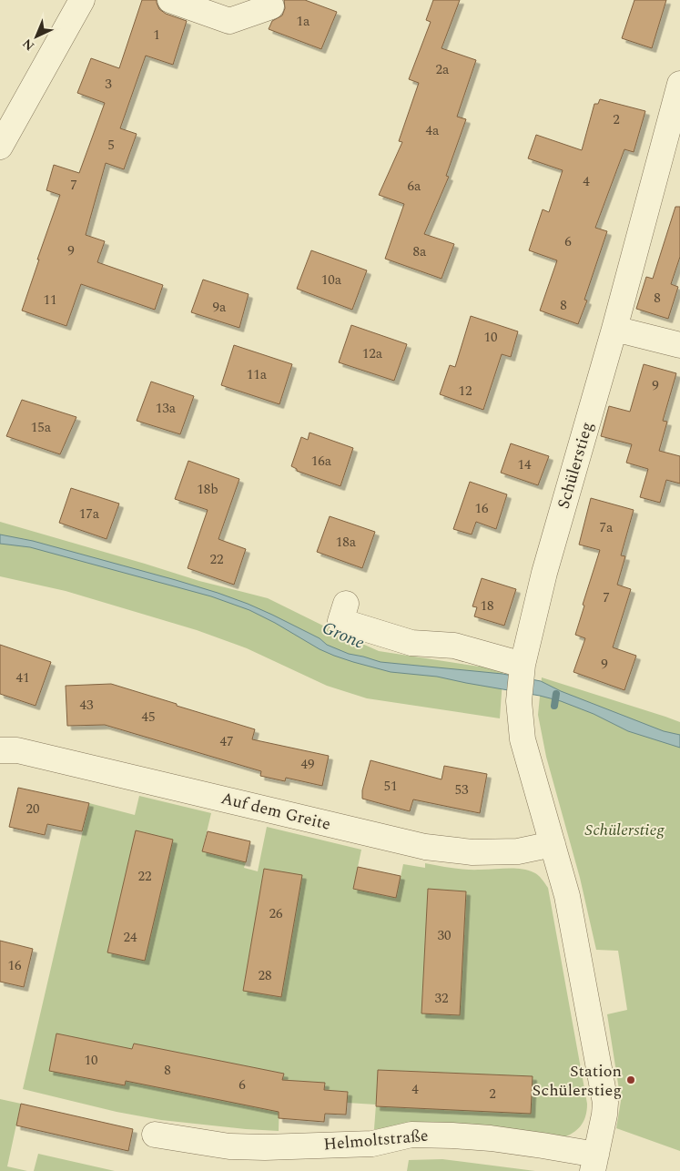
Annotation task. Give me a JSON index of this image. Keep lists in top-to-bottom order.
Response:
{
  "streets": {
    "street": ["Schülerstieg", "Auf dem Greite", "Helmoltstraße"]
  },
  "crossings": [
    ["Schülerstieg", "Auf dem Greite"],
    ["Schülerstieg", "Helmoltstraße"]
  ],
  "water": ["Grone"],
  "parks": ["Schülerstieg"],
  "places": ["Station Schülerstieg"],
  "house_numbers": [
    "1a",
    "1",
    "2a",
    "3",
    "2",
    "4a",
    "5",
    "4",
    "7",
    "6a",
    "6",
    "9",
    "8a",
    "10a",
    "8",
    "11",
    "8",
    "9a",
    "10",
    "12a",
    "11a",
    "9",
    "12",
    "13a",
    "15a",
    "16a",
    "14",
    "18b",
    "16",
    "17a",
    "7a",
    "18a",
    "22",
    "7",
    "18",
    "9",
    "41",
    "43",
    "45",
    "47",
    "49",
    "51",
    "53",
    "20",
    "22",
    "26",
    "30",
    "24",
    "16",
    "28",
    "32",
    "10",
    "8",
    "6",
    "4",
    "2"
  ],
  "north": "bottom left"
}
